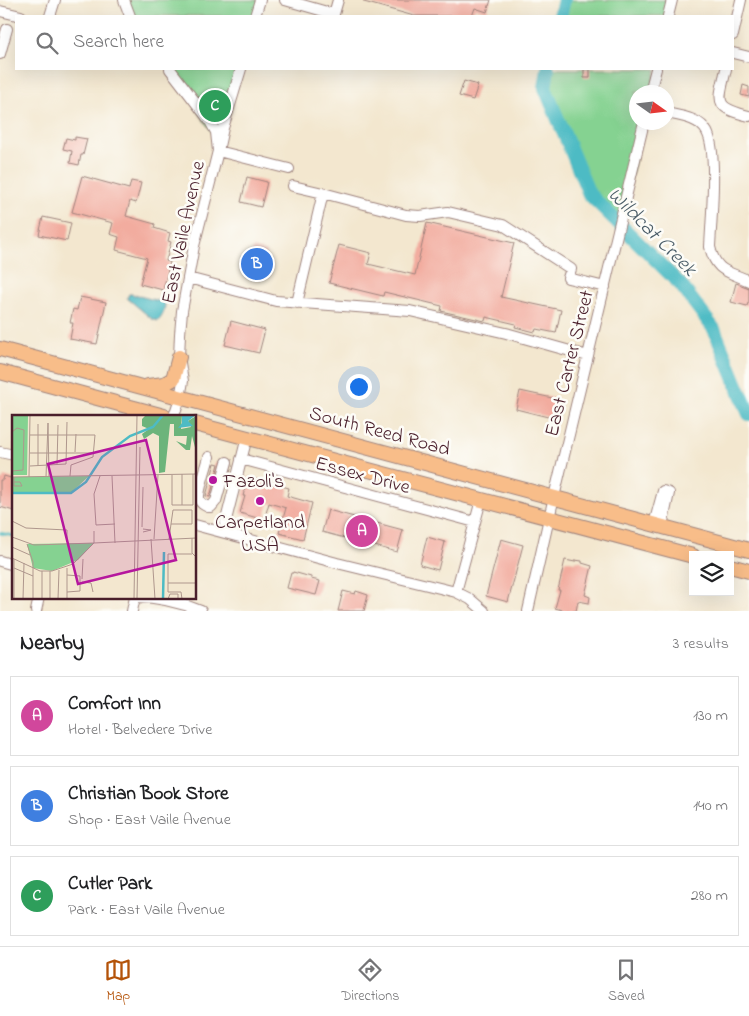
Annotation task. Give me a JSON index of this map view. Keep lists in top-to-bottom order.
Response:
{
  "streets": {
    "main road": ["South Reed Road"],
    "street": ["East Vaile Avenue", "East Carter Street", "Essex Drive"]
  },
  "crossings": [
    ["East Vaile Avenue", "South Reed Road"],
    ["East Carter Street", "South Reed Road"]
  ],
  "water": ["Wildcat Creek"],
  "places": ["Fazoli's", "Carpetland USA"],
  "north": "right",
  "page": {
    "search": "Search here",
    "pins": ["C", "B", "A"],
    "heading": ["Nearby", "3 results"],
    "list": [
      {
        "mark": "A",
        "name": "Comfort Inn",
        "note": "Hotel · Belvedere Drive",
        "value": "130 m"
      },
      {
        "mark": "B",
        "name": "Christian Book Store",
        "note": "Shop · East Vaile Avenue",
        "value": "140 m"
      },
      {
        "mark": "C",
        "name": "Cutler Park",
        "note": "Park · East Vaile Avenue",
        "value": "280 m"
      }
    ],
    "nav": ["Map", "Directions", "Saved"]
  }
}
